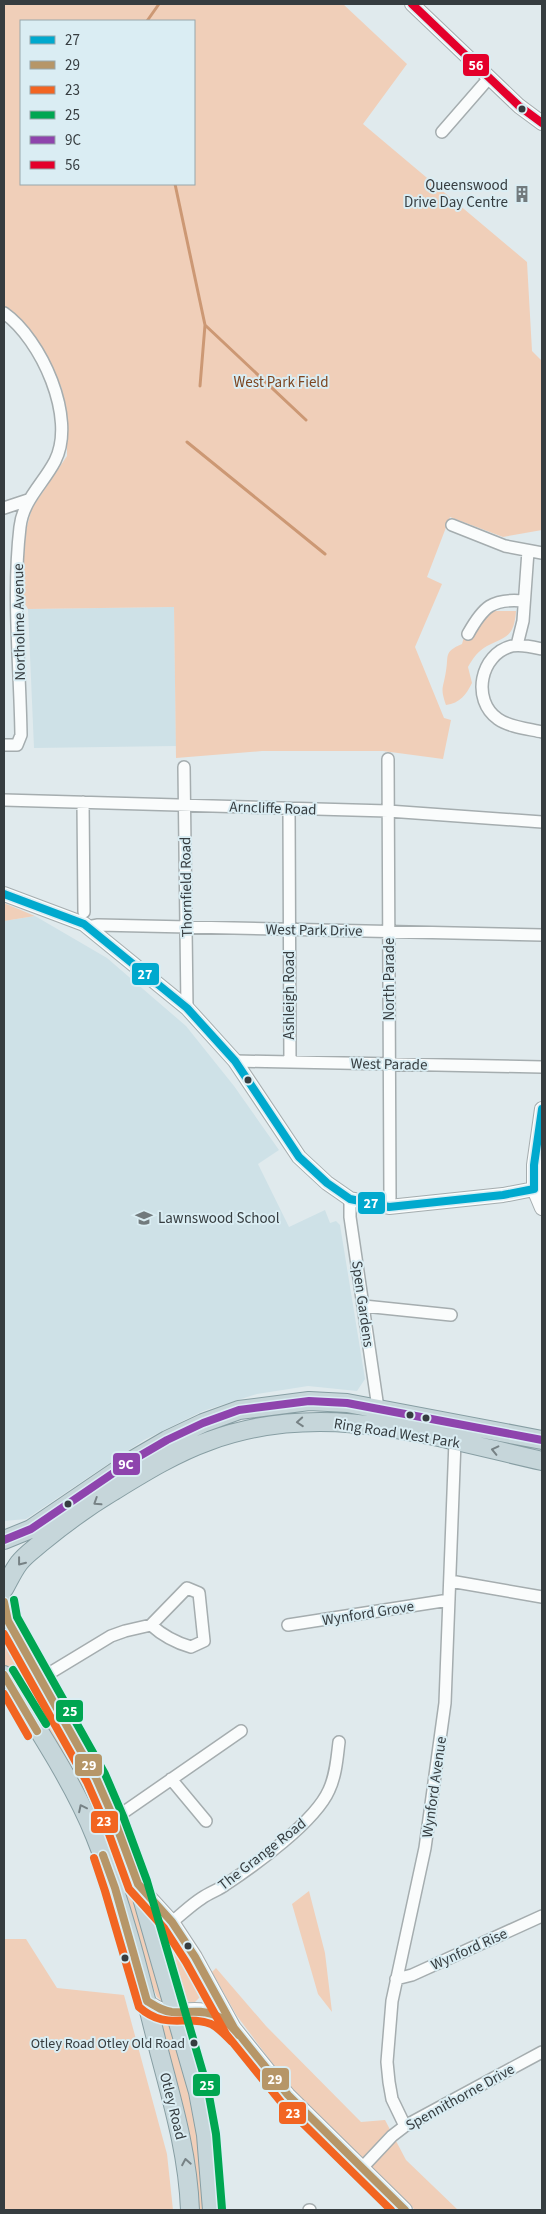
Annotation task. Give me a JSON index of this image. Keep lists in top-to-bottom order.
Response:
{
  "streets": {
    "highway": ["Ring Road West Park", "Otley Road"],
    "street": [
      "Northolme Avenue",
      "Arncliffe Road",
      "Thornfield Road",
      "West Park Drive",
      "North Parade",
      "Ashleigh Road",
      "West Parade",
      "Spen Gardens",
      "Wynford Grove",
      "Wynford Avenue",
      "The Grange Road",
      "Wynford Rise",
      "Spennithorne Drive"
    ]
  },
  "crossings": [
    ["Arncliffe Road", "Thornfield Road"],
    ["Arncliffe Road", "North Parade"],
    ["Arncliffe Road", "Ashleigh Road"],
    ["Thornfield Road", "West Park Drive"],
    ["West Park Drive", "North Parade"],
    ["West Park Drive", "Ashleigh Road"],
    ["North Parade", "West Parade"],
    ["Ashleigh Road", "West Parade"],
    ["Spen Gardens", "Ring Road West Park"],
    ["Ring Road West Park", "Wynford Avenue"],
    ["Wynford Grove", "Wynford Avenue"],
    ["Wynford Avenue", "Wynford Rise"],
    ["Wynford Avenue", "Spennithorne Drive"]
  ],
  "parks": ["West Park Field"],
  "places": {
    "building": ["Queenswood Drive Day Centre"],
    "school or university": ["Lawnswood School"],
    "other": ["Otley Road Otley Old Road"]
  },
  "lines": [
    "transit line 56",
    "transit line 27",
    "transit line 9C",
    "transit line 25",
    "transit line 29",
    "transit line 23"
  ],
  "legend": [
    "27",
    "29",
    "23",
    "25",
    "9C",
    "56"
  ]
}
